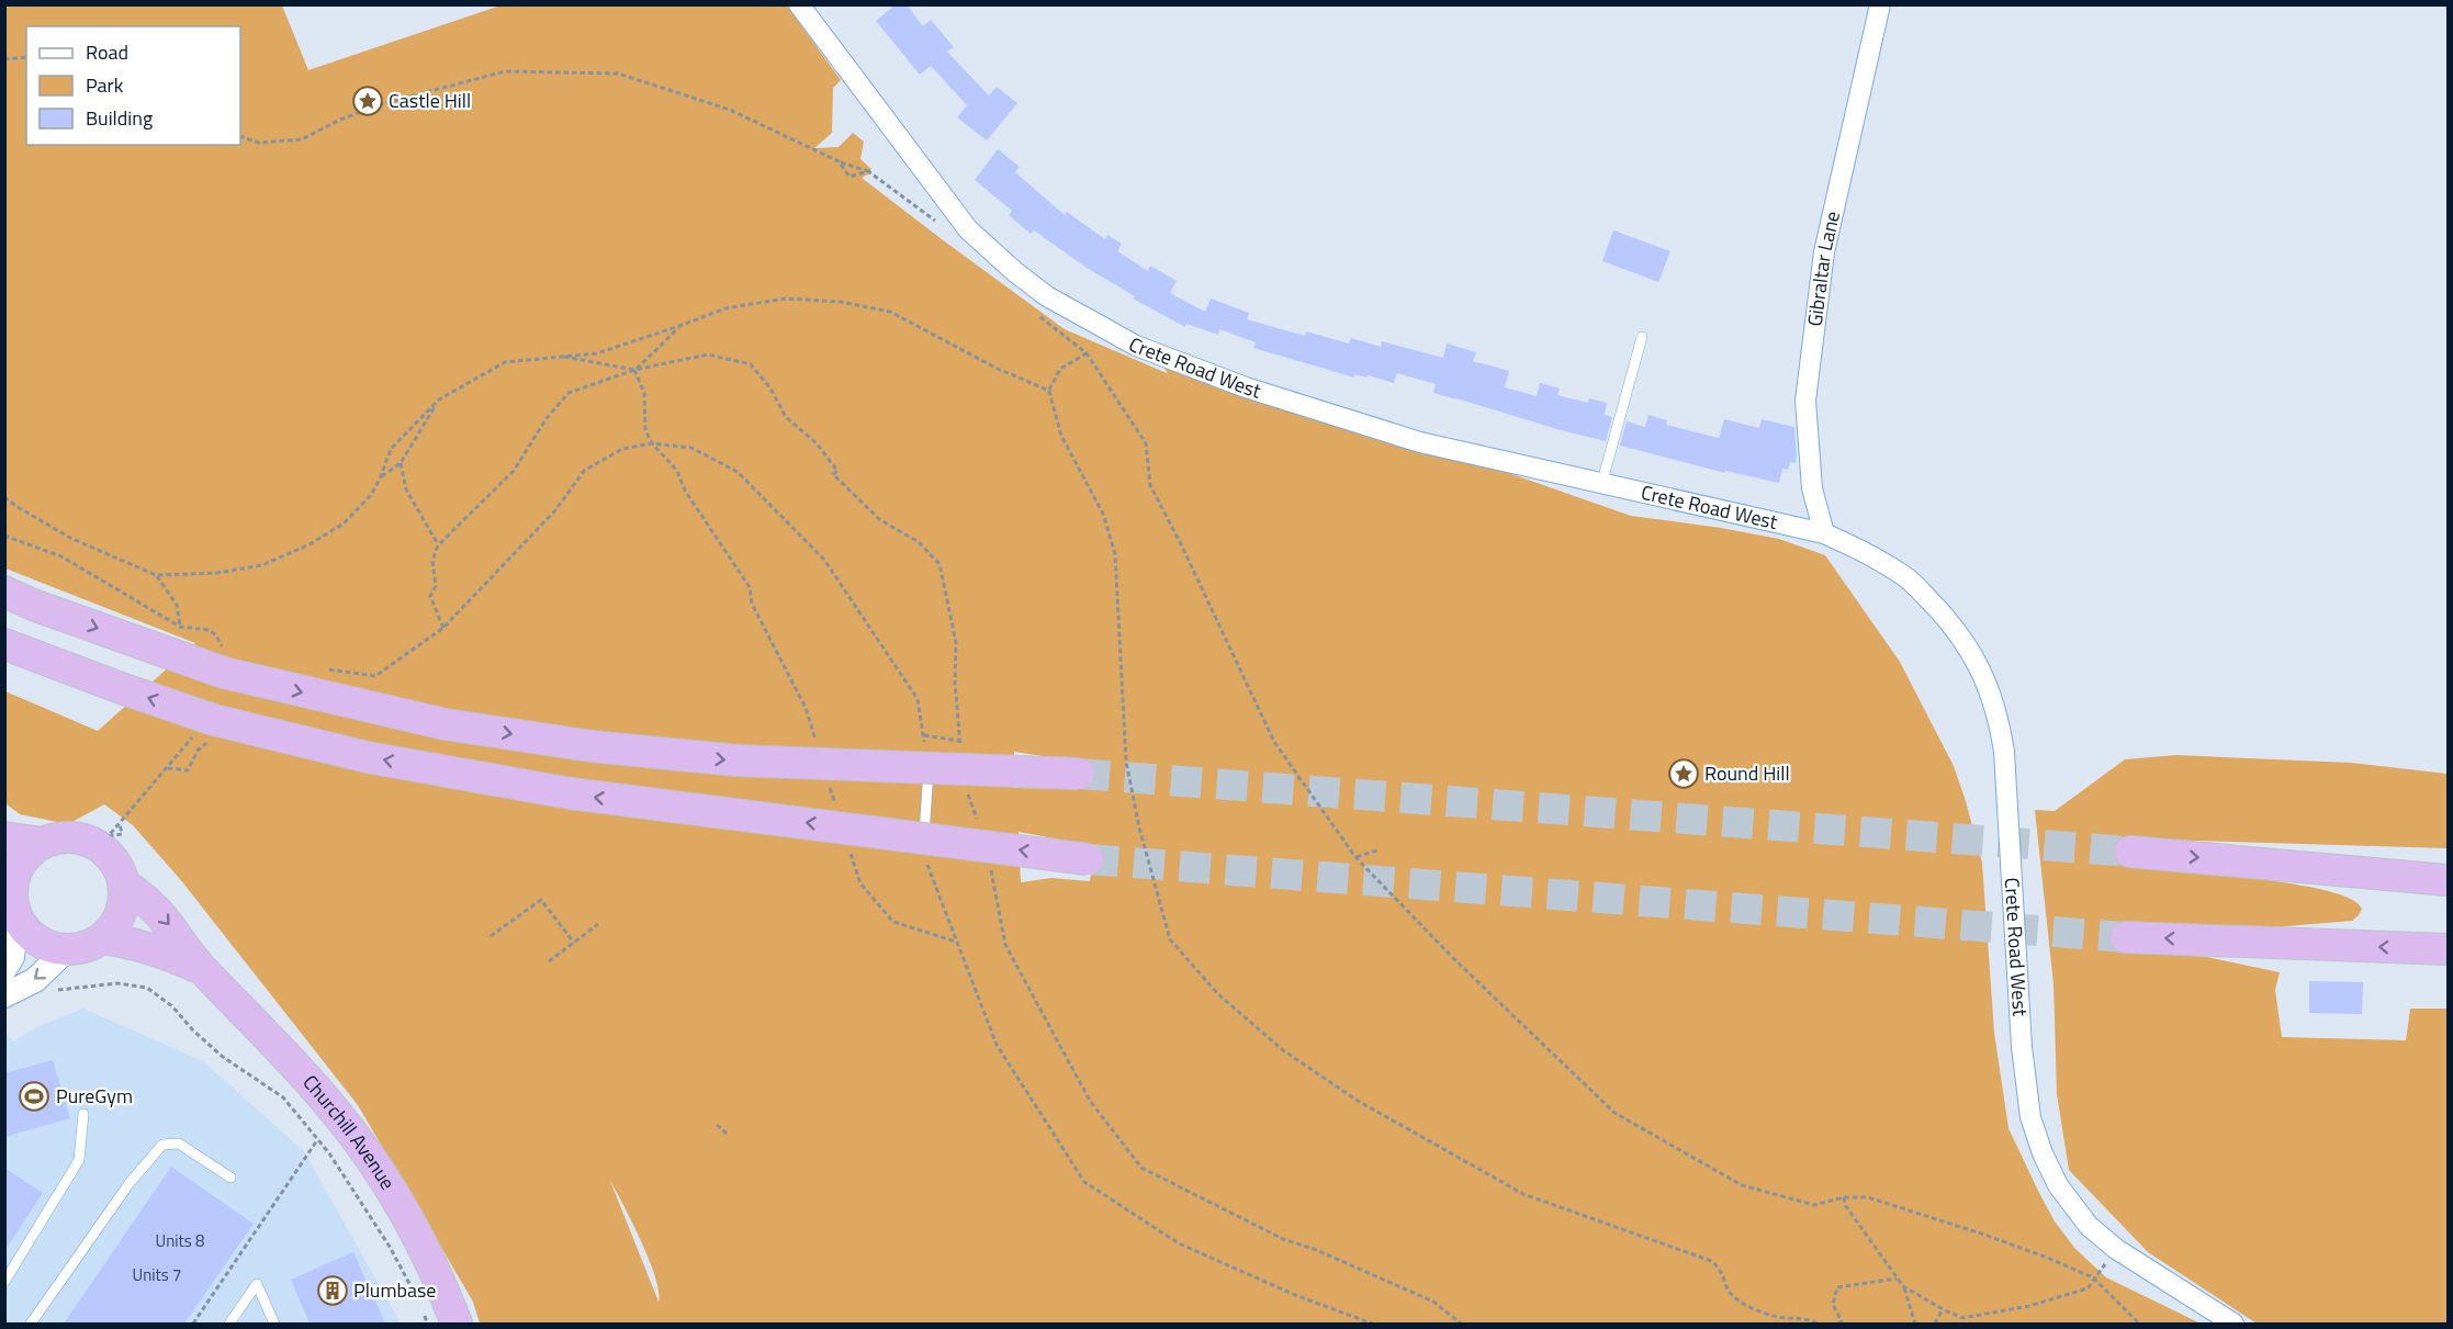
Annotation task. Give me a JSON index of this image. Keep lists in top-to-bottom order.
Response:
{
  "streets": {
    "highway": ["Churchill Avenue"],
    "street": ["Gibraltar Lane", "Crete Road West"]
  },
  "crossings": [
    ["Gibraltar Lane", "Crete Road West"]
  ],
  "places": {
    "place": ["Castle Hill", "Round Hill"],
    "sports": ["PureGym"],
    "building": ["Plumbase"]
  },
  "house_numbers": ["Units 8", "Units 7"],
  "legend": ["Road", "Park", "Building"]
}
